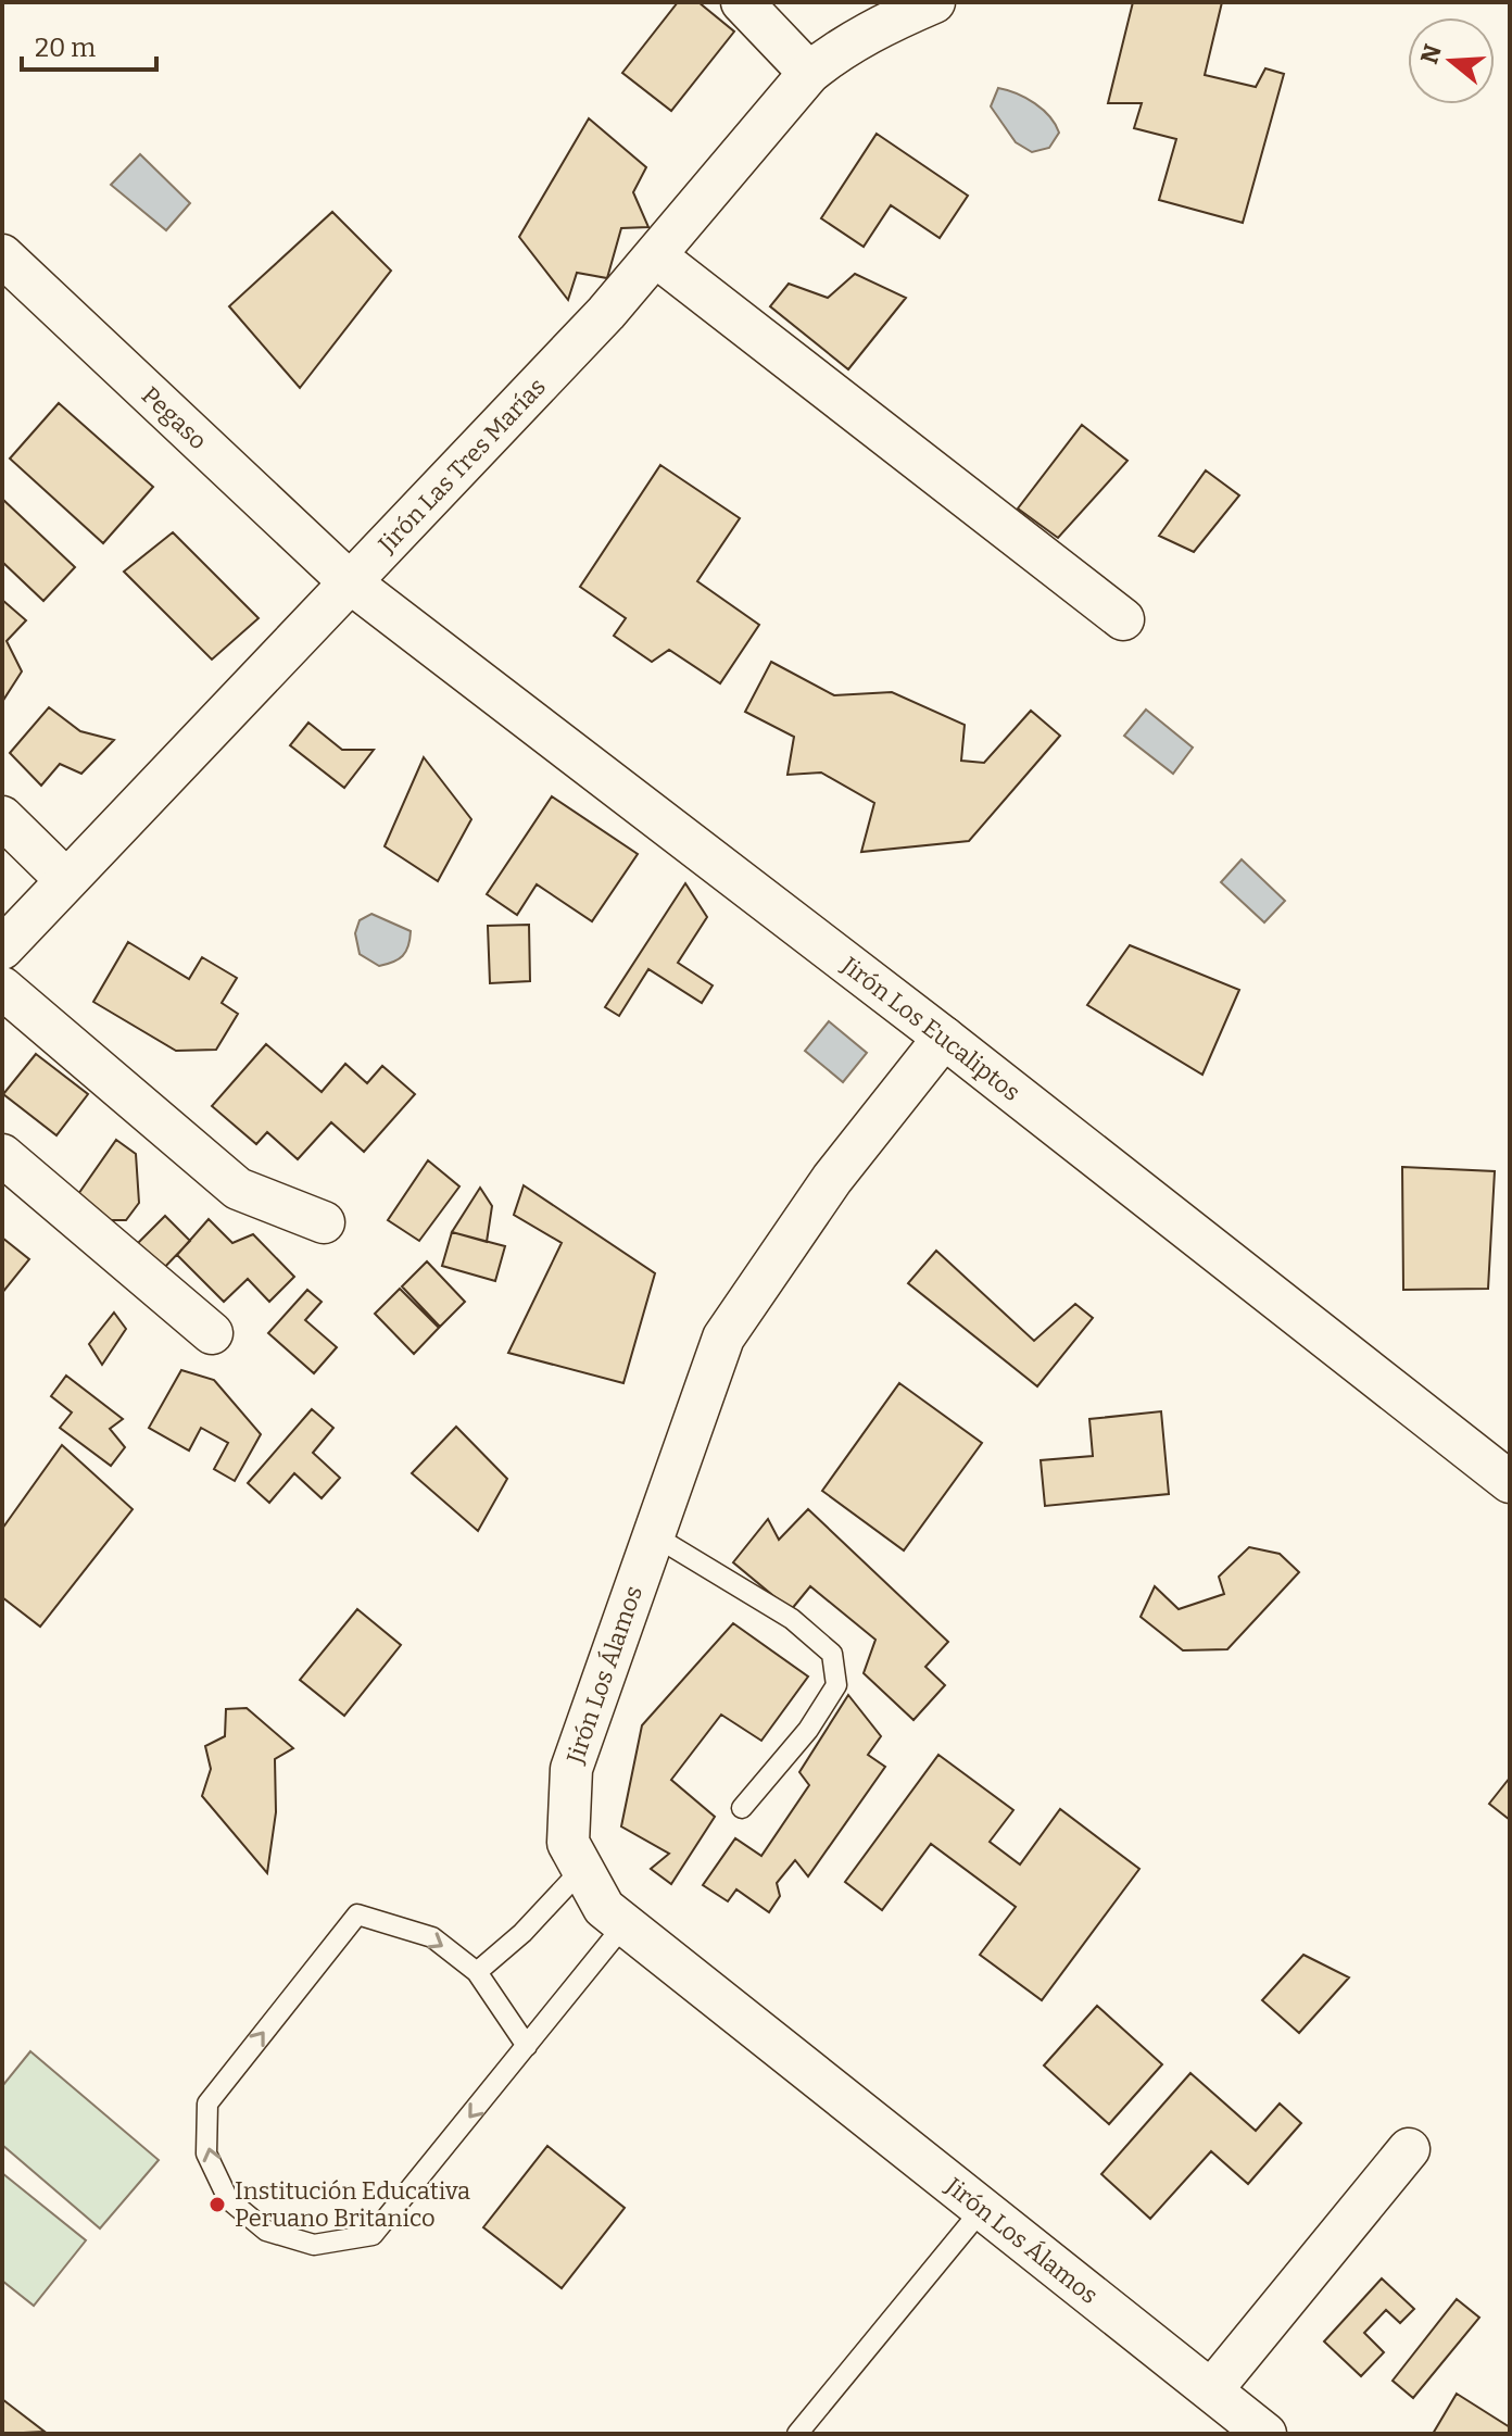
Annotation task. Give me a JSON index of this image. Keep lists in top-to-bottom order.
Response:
{
  "streets": {
    "street": [
      "Pegaso",
      "Jirón Las Tres Marías",
      "Jirón Los Eucaliptos",
      "Jirón Los Álamos"
    ]
  },
  "crossings": [
    ["Pegaso", "Jirón Las Tres Marías"],
    ["Pegaso", "Jirón Los Eucaliptos"],
    ["Jirón Las Tres Marías", "Jirón Los Eucaliptos"],
    ["Jirón Los Eucaliptos", "Jirón Los Álamos"]
  ],
  "places": ["Institución Educativa Peruano Britanico"],
  "scale_bar": "20 m",
  "north": "left"
}
